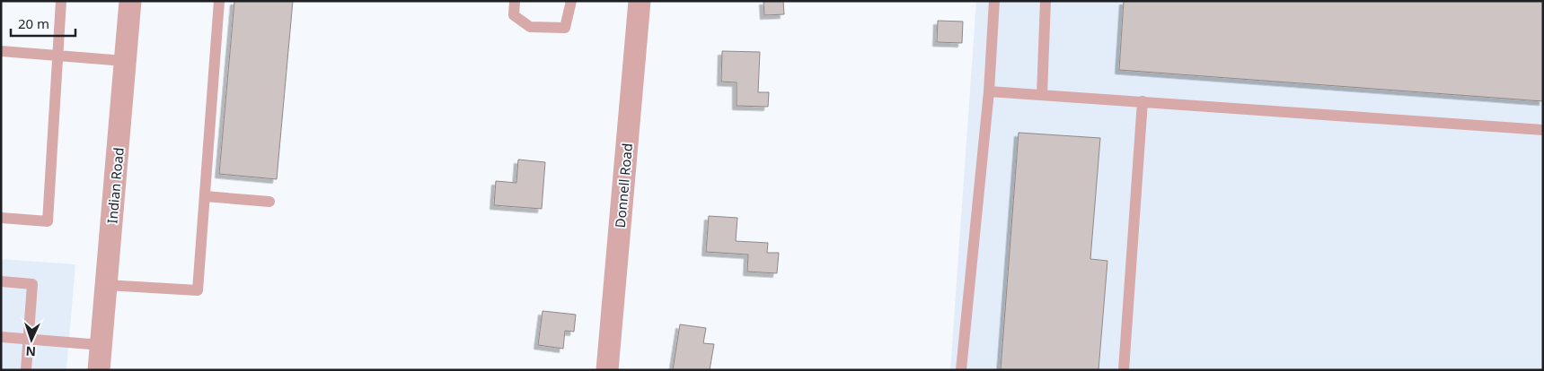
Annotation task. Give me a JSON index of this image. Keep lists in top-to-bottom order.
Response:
{
  "streets": {
    "street": ["Indian Road", "Donnell Road"]
  },
  "scale_bar": "20 m",
  "north": "bottom"
}
